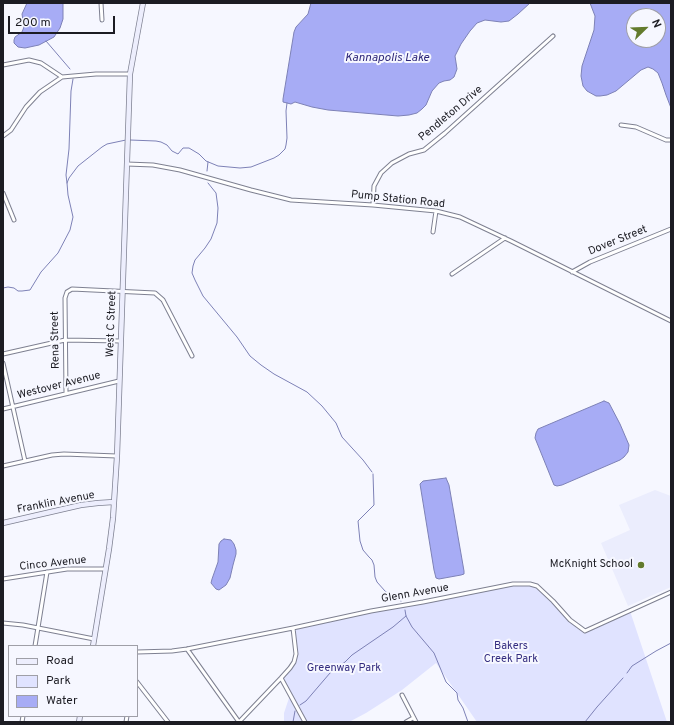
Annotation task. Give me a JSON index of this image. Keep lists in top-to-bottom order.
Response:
{
  "streets": {
    "main road": ["West C Street", "Franklin Avenue"],
    "street": [
      "Pendleton Drive",
      "Pump Station Road",
      "Dover Street",
      "Rena Street",
      "Westover Avenue",
      "Cinco Avenue",
      "Glenn Avenue"
    ]
  },
  "crossings": [
    ["Pendleton Drive", "Pump Station Road"],
    ["Pump Station Road", "Dover Street"],
    ["Pump Station Road", "West C Street"],
    ["West C Street", "Rena Street"],
    ["West C Street", "Westover Avenue"],
    ["West C Street", "Franklin Avenue"],
    ["West C Street", "Cinco Avenue"],
    ["Rena Street", "Westover Avenue"]
  ],
  "water": ["Kannapolis Lake"],
  "parks": ["Bakers Creek Park", "Greenway Park"],
  "places": ["McKnight School"],
  "legend": ["Road", "Park", "Water"],
  "scale_bar": "200 m",
  "north": "top right"
}
